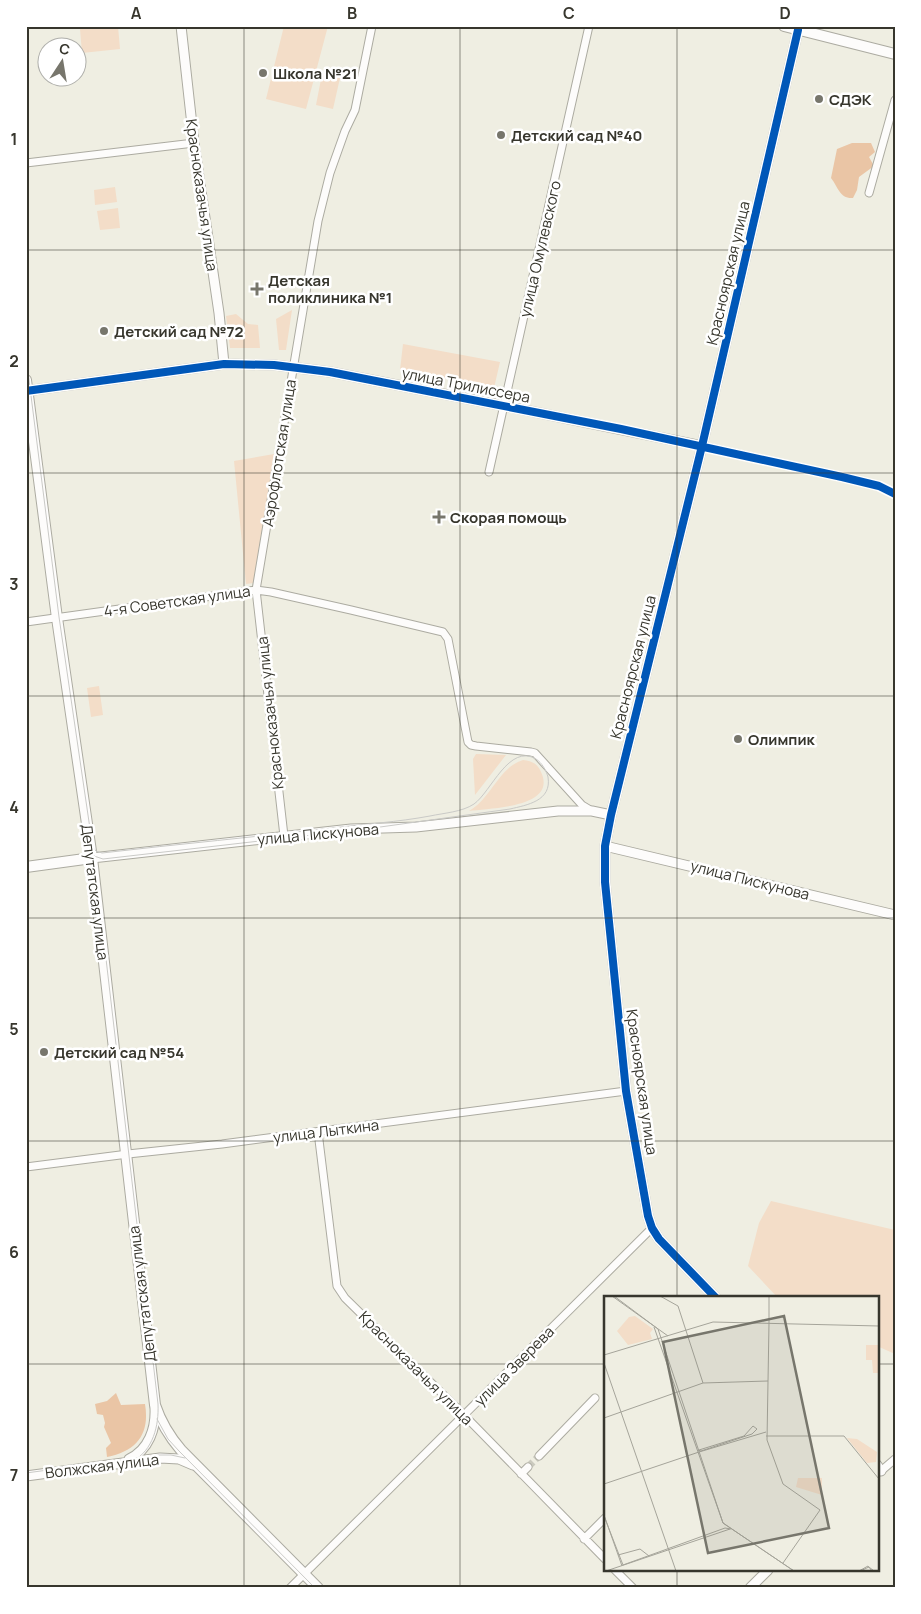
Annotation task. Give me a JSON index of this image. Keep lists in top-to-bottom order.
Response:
{
  "streets": {
    "main road": ["улица Пискунова", "Депутатская улица"],
    "street": [
      "Красноказачья улица",
      "улица Омулевского",
      "Красноярская улица",
      "улица Трилиссера",
      "Аэрофлотская улица",
      "4-я Советская улица",
      "улица Лыткина",
      "улица Зверева",
      "Волжская улица"
    ]
  },
  "crossings": [
    ["Красноказачья улица", "улица Трилиссера"],
    ["Красноказачья улица", "Аэрофлотская улица"],
    ["Красноказачья улица", "4-я Советская улица"],
    ["Красноказачья улица", "улица Пискунова"],
    ["Красноказачья улица", "улица Лыткина"],
    ["Красноказачья улица", "улица Зверева"],
    ["улица Омулевского", "улица Трилиссера"],
    ["Красноярская улица", "улица Трилиссера"],
    ["Красноярская улица", "улица Пискунова"],
    ["Красноярская улица", "улица Лыткина"],
    ["Красноярская улица", "улица Зверева"],
    ["улица Трилиссера", "Аэрофлотская улица"],
    ["улица Трилиссера", "Депутатская улица"],
    ["Аэрофлотская улица", "4-я Советская улица"],
    ["4-я Советская улица", "улица Пискунова"],
    ["4-я Советская улица", "Депутатская улица"],
    ["улица Пискунова", "Депутатская улица"],
    ["Депутатская улица", "улица Лыткина"],
    ["Депутатская улица", "улица Зверева"],
    ["Депутатская улица", "Волжская улица"]
  ],
  "places": {
    "other": [
      "Школа №21",
      "СДЭК",
      "Детский сад №40",
      "Детский сад №72",
      "Олимпик",
      "Детский сад №54"
    ],
    "health": ["Детская поликлиника №1", "Скорая помощь"]
  },
  "north": "top",
  "grid": {
    "columns": [
      "A",
      "B",
      "C",
      "D"
    ],
    "rows": [
      "1",
      "2",
      "3",
      "4",
      "5",
      "6",
      "7"
    ]
  }
}
